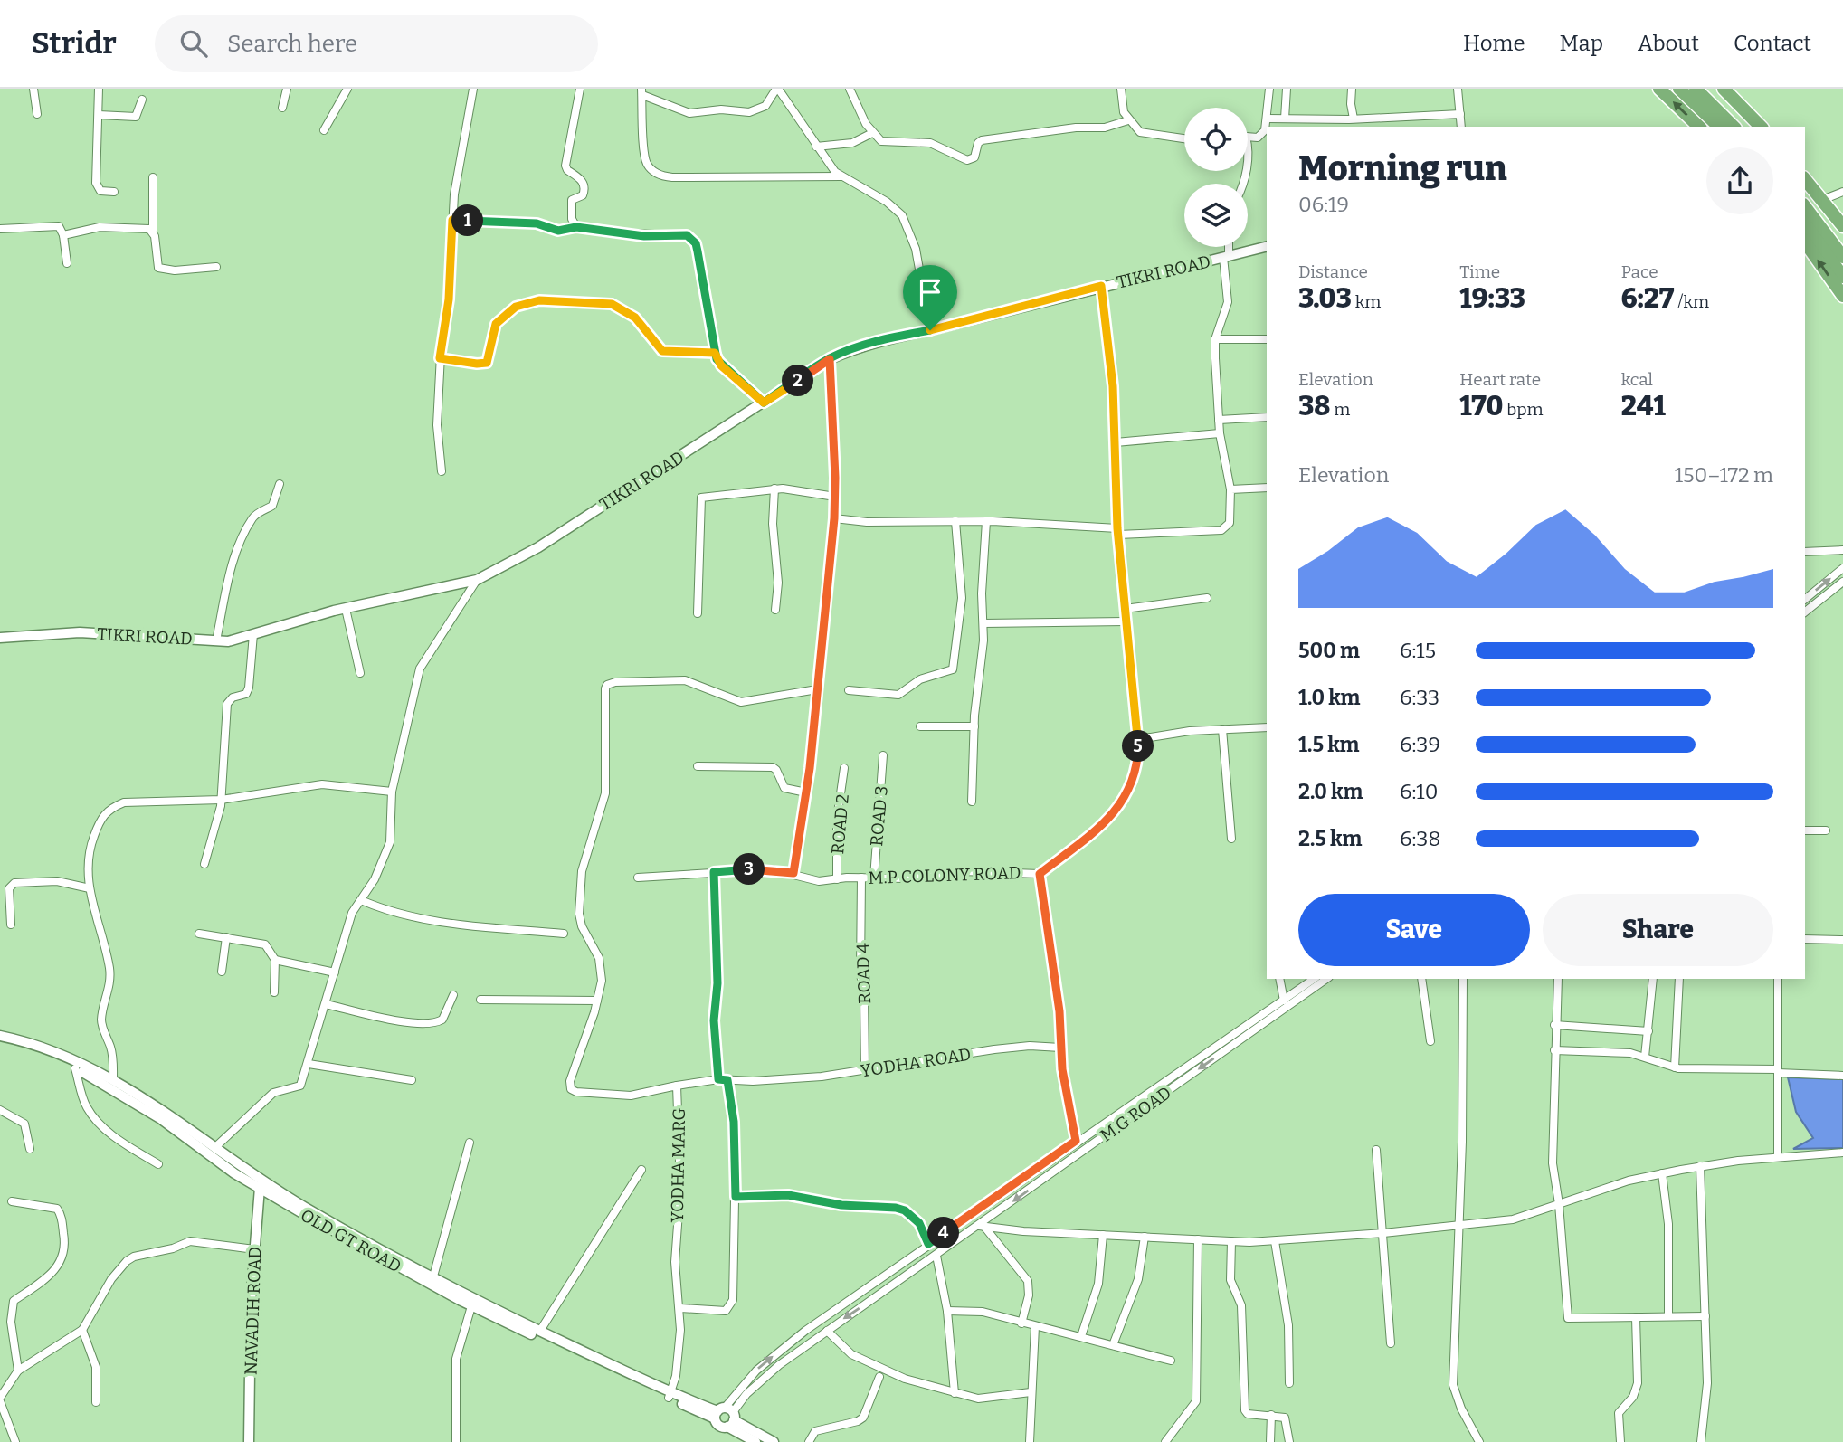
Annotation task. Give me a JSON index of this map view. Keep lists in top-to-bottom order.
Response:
{
  "streets": {
    "main road": ["TIKRI ROAD", "OLD GT ROAD", "NAVADIH ROAD"],
    "street": [
      "ROAD 3",
      "ROAD 2",
      "M.P COLONY ROAD",
      "ROAD 4",
      "YODHA ROAD",
      "M.G ROAD",
      "YODHA MARG"
    ]
  },
  "crossings": [
    ["ROAD 3", "M.P COLONY ROAD"],
    ["ROAD 2", "M.P COLONY ROAD"],
    ["M.P COLONY ROAD", "ROAD 4"],
    ["M.P COLONY ROAD", "YODHA ROAD"],
    ["ROAD 4", "YODHA ROAD"],
    ["YODHA ROAD", "YODHA MARG"],
    ["M.G ROAD", "OLD GT ROAD"],
    ["YODHA MARG", "OLD GT ROAD"],
    ["OLD GT ROAD", "NAVADIH ROAD"]
  ],
  "page": {
    "header": "Stridr",
    "search": "Search here",
    "nav": [
      "Home",
      "Map",
      "About",
      "Contact"
    ],
    "heading": ["Morning run", "06:19"],
    "pins": [
      "1",
      "2",
      "5",
      "3",
      "4"
    ],
    "stats": [
      ["Distance", "3.03 km"],
      ["Time", "19:33"],
      ["Pace", "6:27 /km"],
      ["Elevation", "38 m"],
      ["Heart rate", "170 bpm"],
      ["kcal", "241"]
    ],
    "chart": ["Elevation", "150–172 m"],
    "list": [
      {
        "name": "500 m",
        "note": "6:15"
      },
      {
        "name": "1.0 km",
        "note": "6:33"
      },
      {
        "name": "1.5 km",
        "note": "6:39"
      },
      {
        "name": "2.0 km",
        "note": "6:10"
      },
      {
        "name": "2.5 km",
        "note": "6:38"
      }
    ],
    "buttons": ["Save", "Share"]
  }
}
